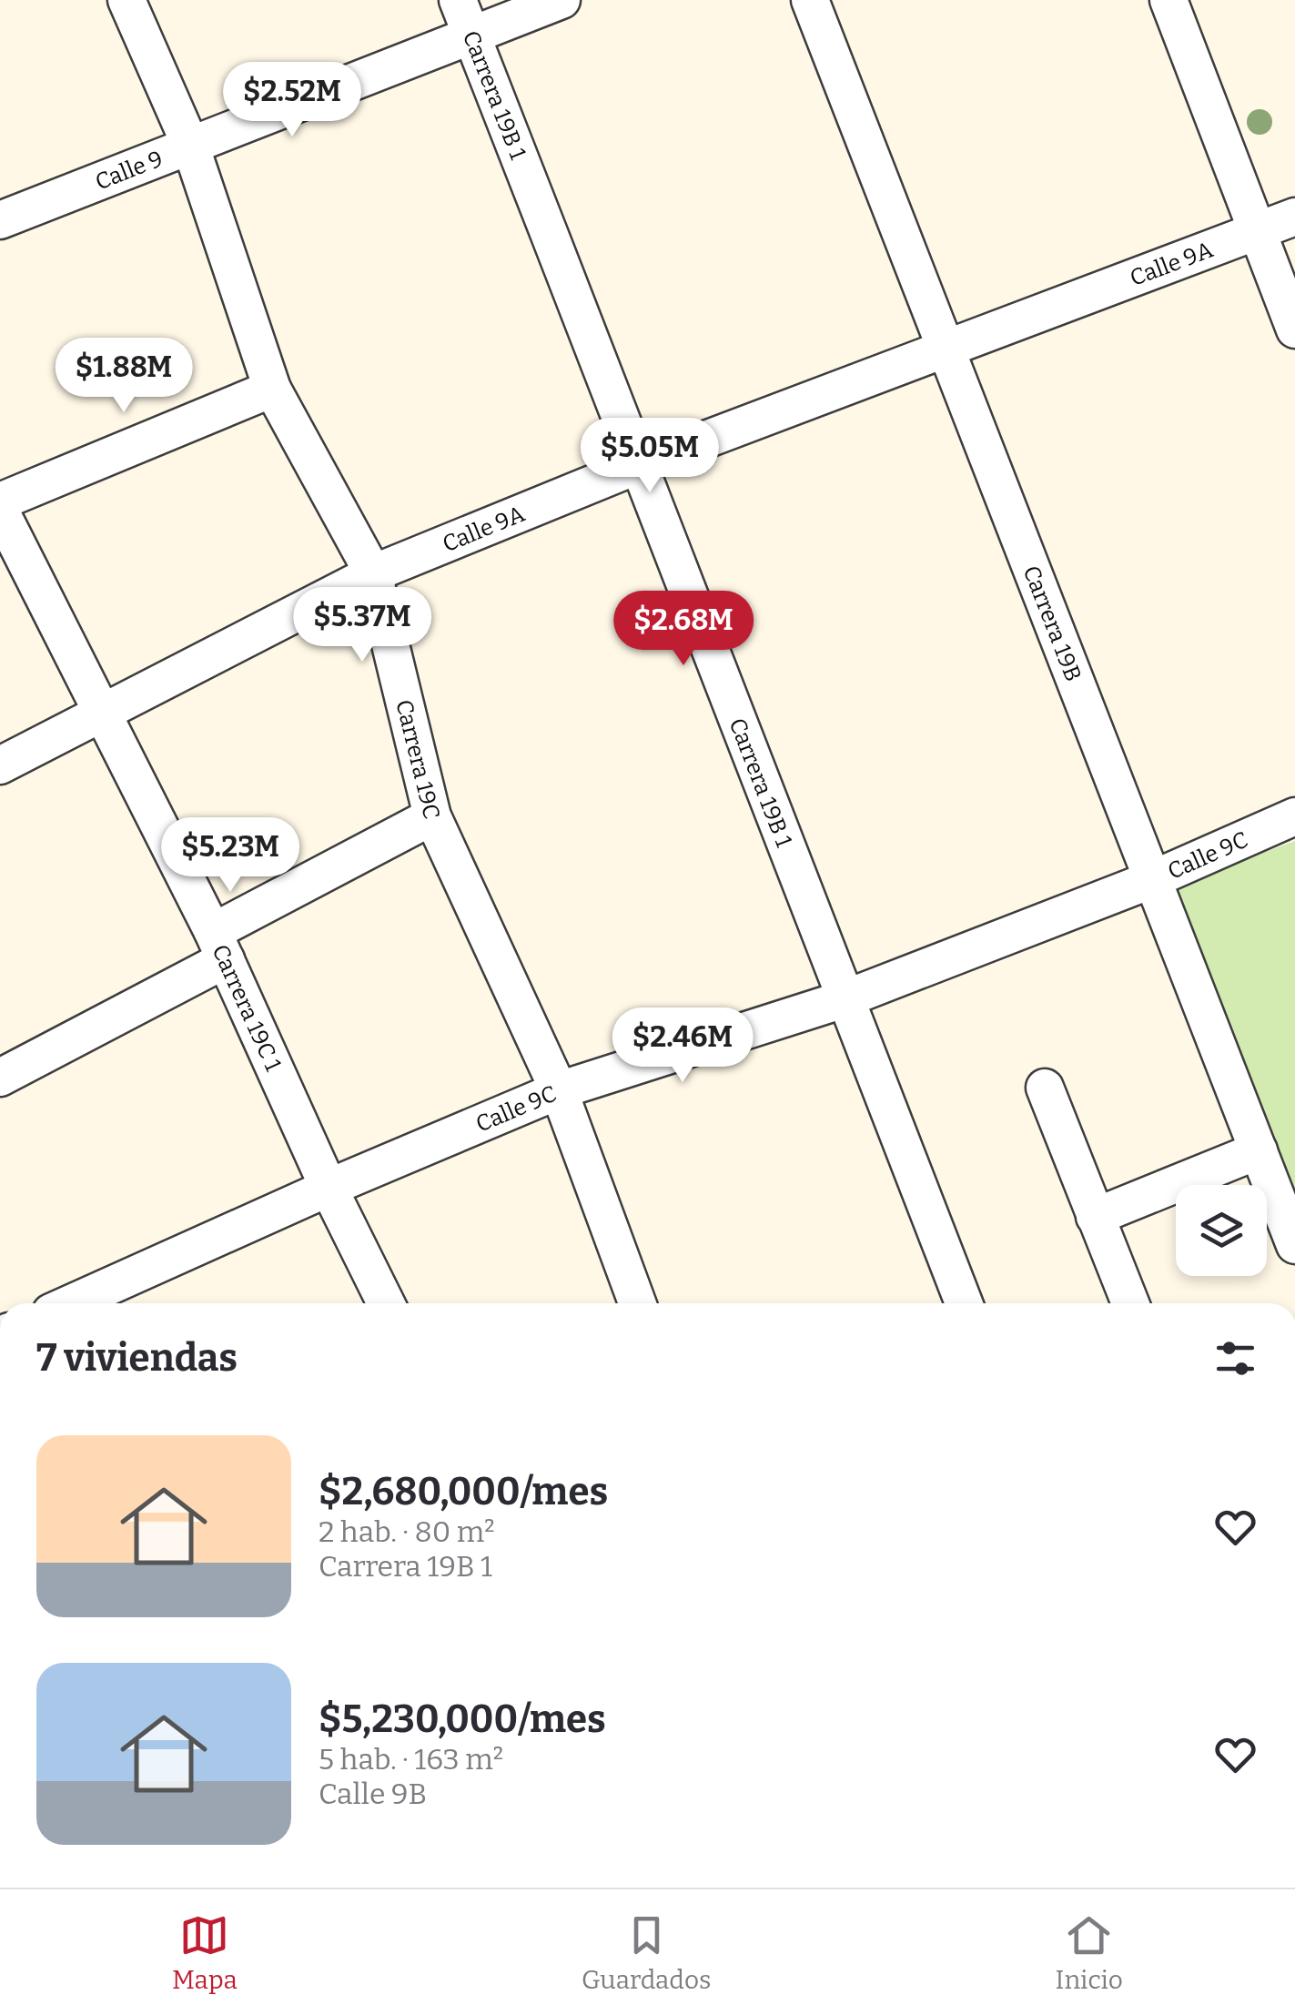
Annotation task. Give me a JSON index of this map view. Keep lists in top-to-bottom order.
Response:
{
  "streets": {
    "street": [
      "Carrera 19B 1",
      "Calle 9",
      "Calle 9A",
      "Carrera 19B",
      "Carrera 19C",
      "Calle 9C",
      "Carrera 19C 1"
    ]
  },
  "crossings": [
    ["Carrera 19B 1", "Calle 9"],
    ["Carrera 19B 1", "Calle 9A"],
    ["Carrera 19B 1", "Calle 9C"],
    ["Calle 9", "Carrera 19C"],
    ["Calle 9A", "Carrera 19B"],
    ["Calle 9A", "Carrera 19C"],
    ["Calle 9A", "Carrera 19C 1"],
    ["Carrera 19B", "Calle 9C"],
    ["Carrera 19C", "Calle 9C"],
    ["Calle 9C", "Carrera 19C 1"]
  ],
  "page": {
    "price": [
      "$2.52M",
      "$1.88M",
      "$5.05M",
      "$5.37M",
      "$2.68M",
      "$5.23M",
      "$2.46M"
    ],
    "heading": "7 viviendas",
    "list": [
      {
        "name": "$2,680,000/mes",
        "note": "2 hab. · 80 m² · Carrera 19B 1"
      },
      {
        "name": "$5,230,000/mes",
        "note": "5 hab. · 163 m² · Calle 9B"
      }
    ],
    "tabs": ["Mapa", "Guardados", "Inicio"]
  }
}
